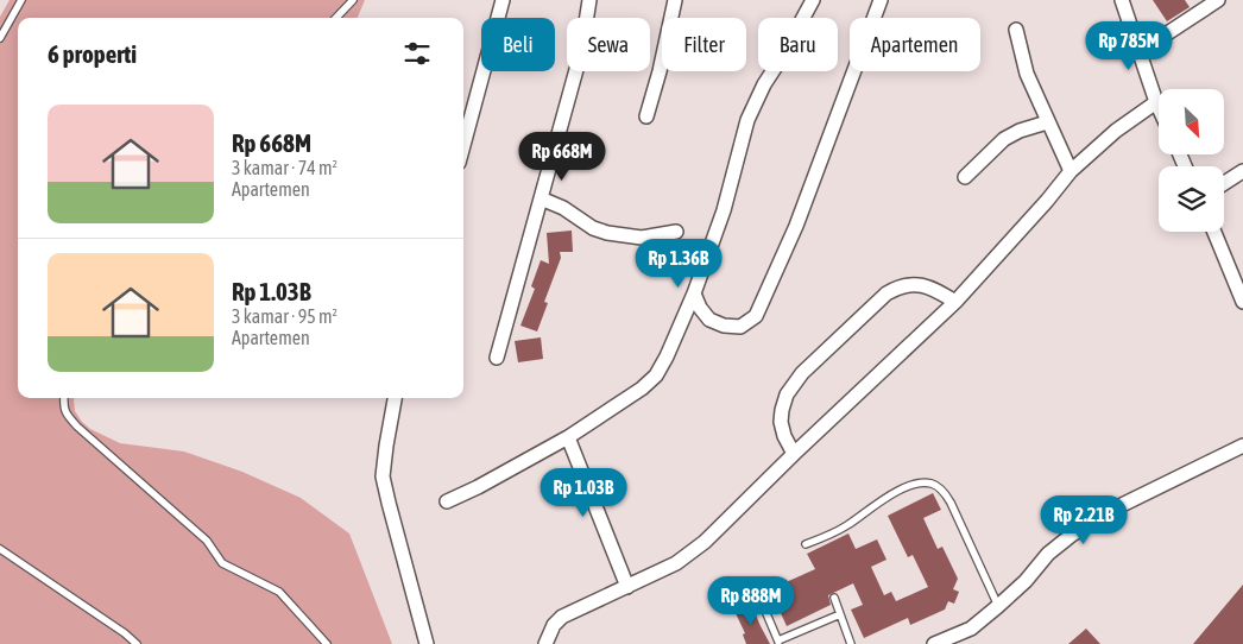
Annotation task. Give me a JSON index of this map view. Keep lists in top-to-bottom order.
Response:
{
  "north": "bottom right",
  "page": {
    "chip": [
      "Beli",
      "Sewa",
      "Filter",
      "Baru",
      "Apartemen"
    ],
    "heading": "6 properti",
    "price": [
      "Rp 785M",
      "Rp 668M",
      "Rp 1.36B",
      "Rp 1.03B",
      "Rp 2.21B",
      "Rp 888M"
    ],
    "list": [
      {
        "name": "Rp 668M",
        "note": "3 kamar · 74 m² · Apartemen"
      },
      {
        "name": "Rp 1.03B",
        "note": "3 kamar · 95 m² · Apartemen"
      }
    ]
  }
}
